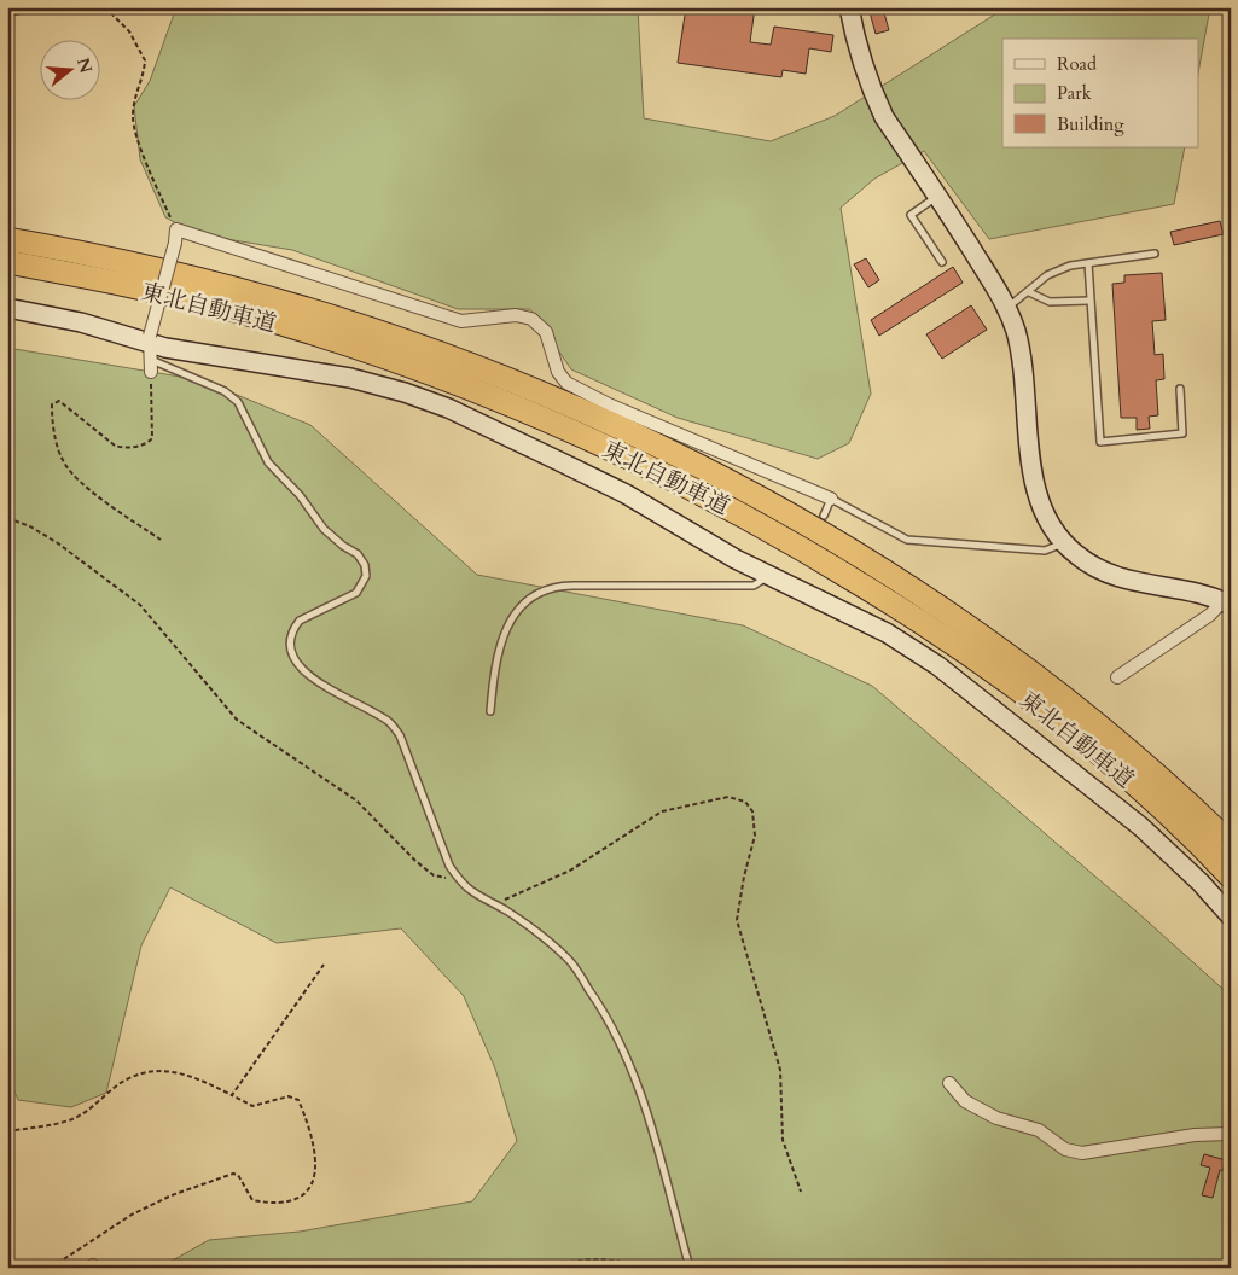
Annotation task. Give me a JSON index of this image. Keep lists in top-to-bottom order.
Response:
{
  "streets": {
    "highway": ["東北自動車道"]
  },
  "legend": ["Road", "Park", "Building"],
  "north": "right"
}
